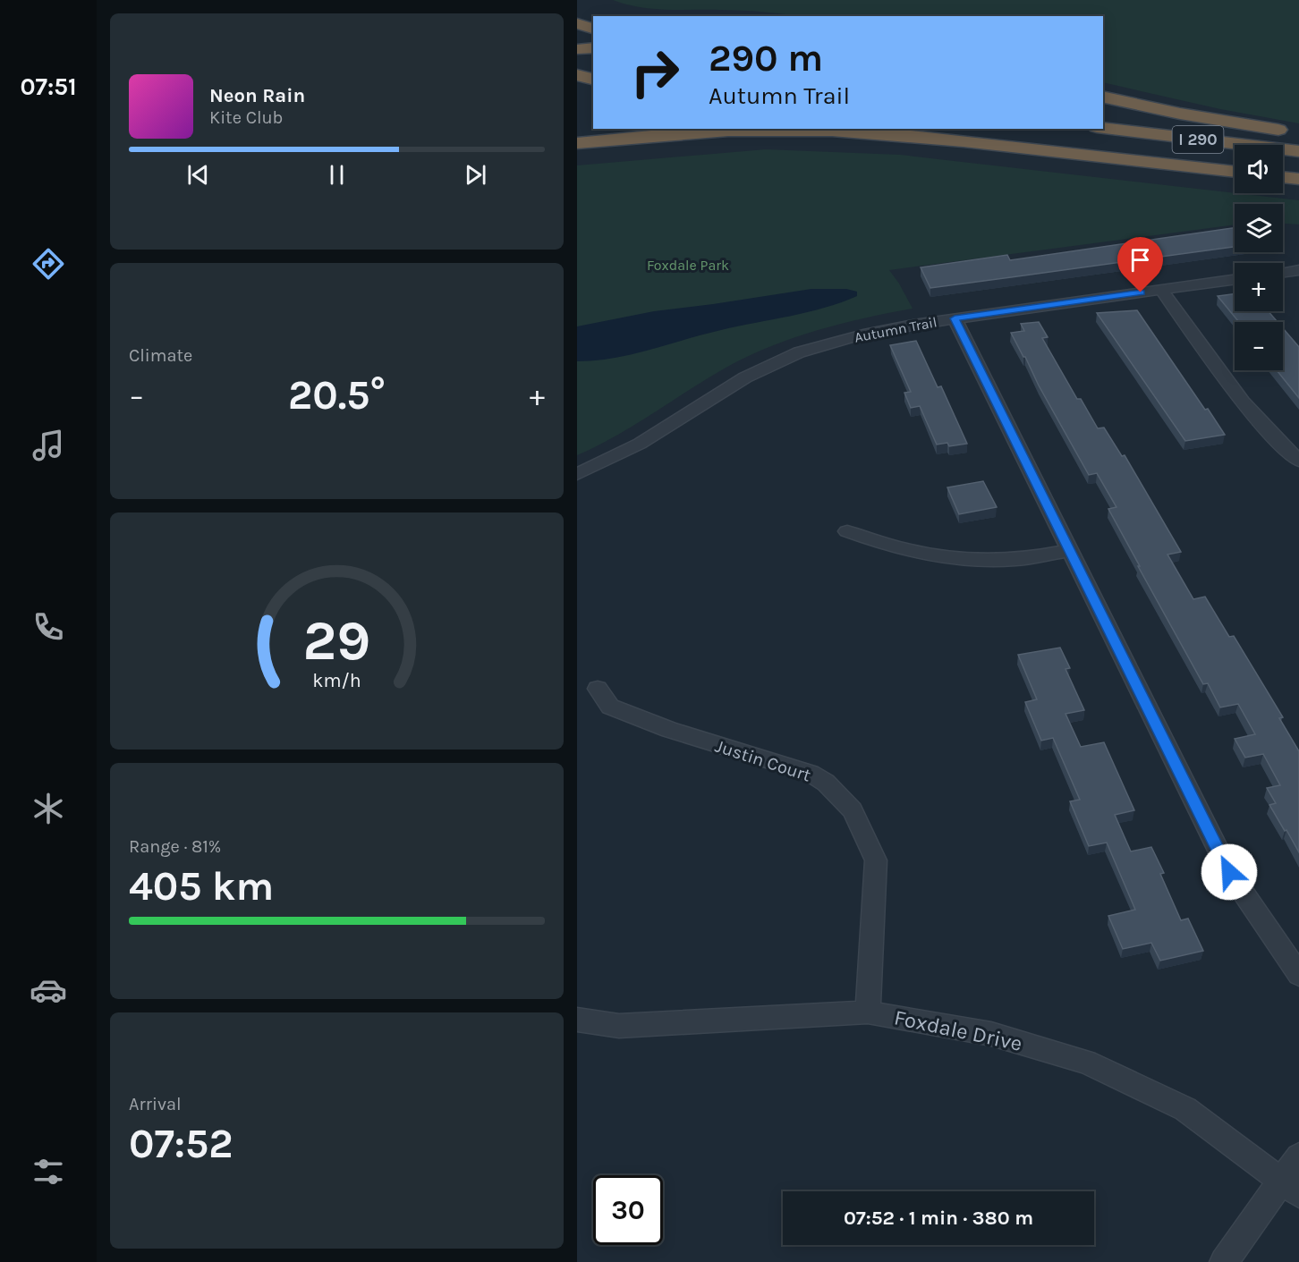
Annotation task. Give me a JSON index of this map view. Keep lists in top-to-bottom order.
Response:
{
  "streets": {
    "highway": ["I 290"],
    "street": ["Autumn Trail", "Justin Court", "Foxdale Drive"]
  },
  "crossings": [
    ["Justin Court", "Foxdale Drive"]
  ],
  "parks": ["Foxdale Park"],
  "page": {
    "tabs": "07:51",
    "turn": ["290 m", "Autumn Trail"],
    "song": ["Neon Rain", "Kite Club"],
    "map_buttons": ["+", "−"],
    "tile": [
      "Climate",
      ["Range · 81%", "405 km"],
      ["Arrival", "07:52"]
    ],
    "heat": ["−", "20.5°", "+"],
    "limit": "30",
    "trip": "07:52 · 1 min · 380 m",
    "gauge": ["29", "km/h"]
  }
}
